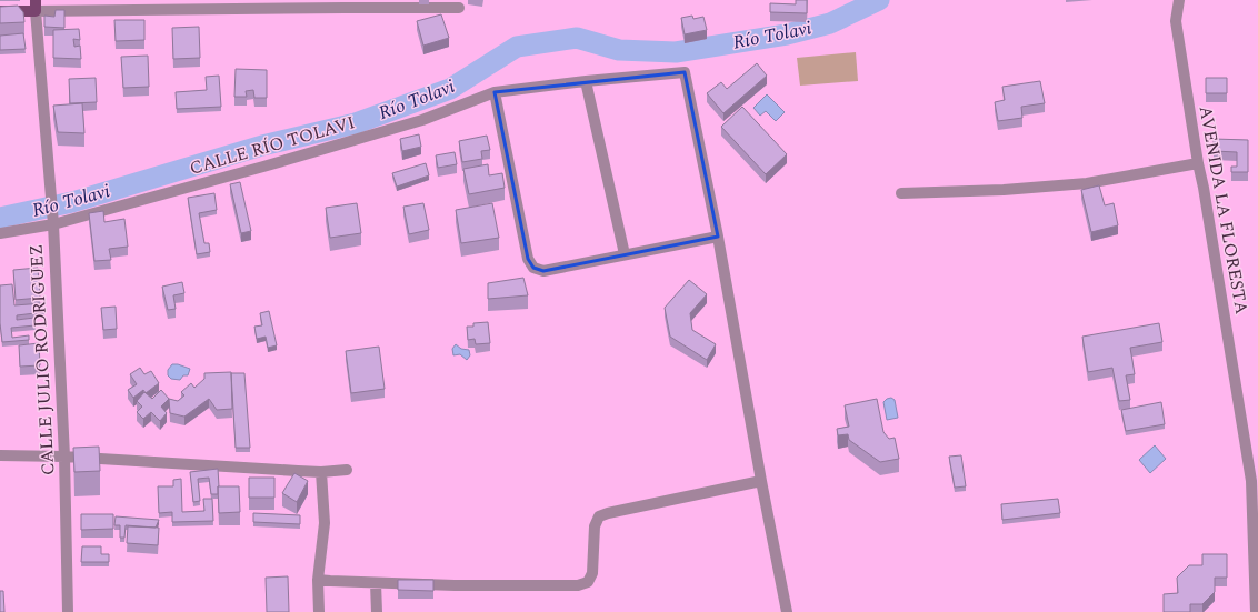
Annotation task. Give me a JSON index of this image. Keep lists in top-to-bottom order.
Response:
{
  "streets": {
    "street": ["CALLE RÍO TOLAVI", "AVENIDA LA FLORESTA", "CALLE JULIO RODRIGUEZ"]
  },
  "crossings": [
    ["CALLE RÍO TOLAVI", "CALLE JULIO RODRIGUEZ"]
  ],
  "water": ["Río Tolavi"]
}
